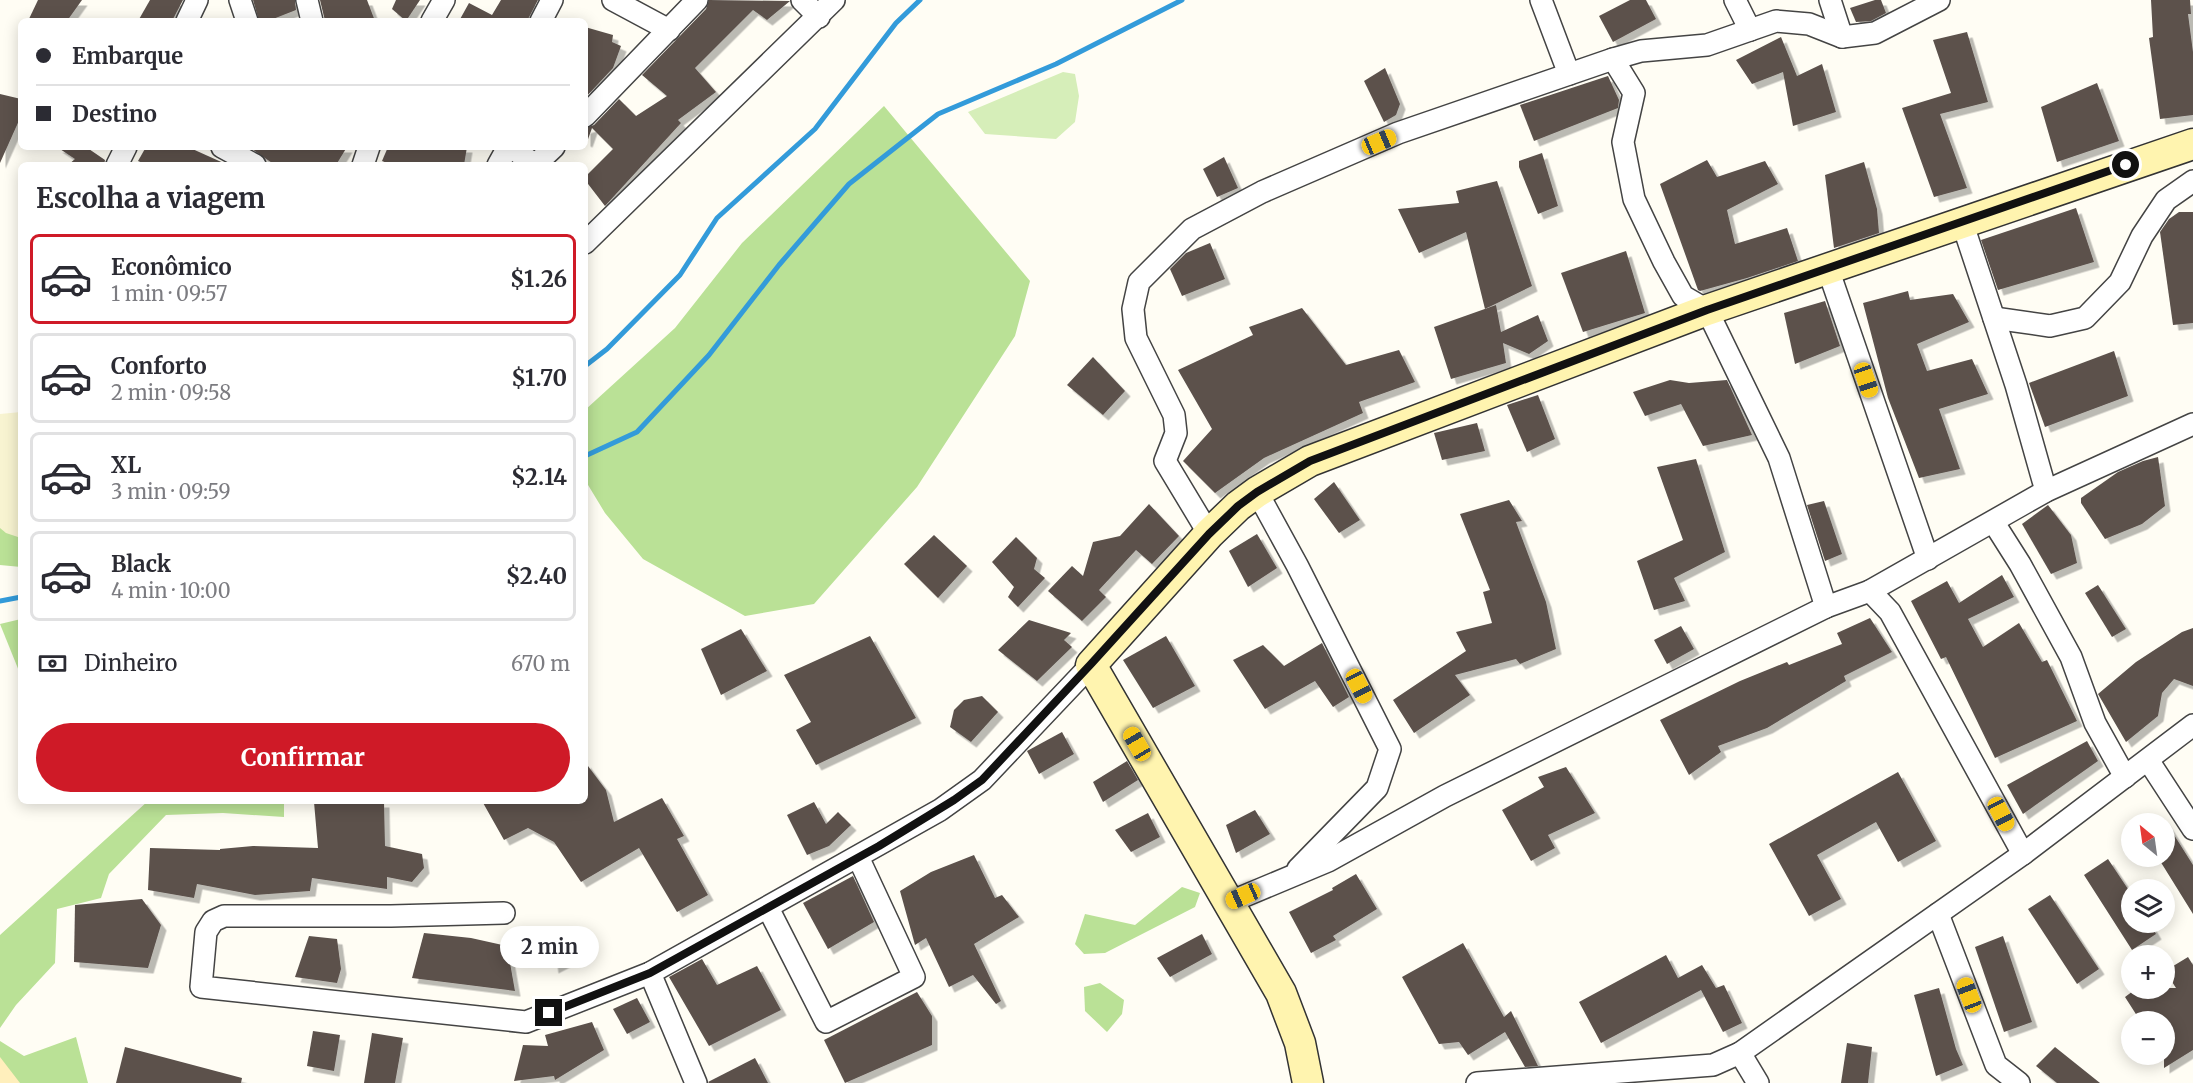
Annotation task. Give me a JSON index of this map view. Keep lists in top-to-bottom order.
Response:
{
  "north": "top left",
  "page": {
    "banner": ["Embarque", "Destino"],
    "heading": "Escolha a viagem",
    "list": [
      {
        "name": "Econômico",
        "note": "1 min · 09:57",
        "value": "$1.26"
      },
      {
        "name": "Conforto",
        "note": "2 min · 09:58",
        "value": "$1.70"
      },
      {
        "name": "XL",
        "note": "3 min · 09:59",
        "value": "$2.14"
      },
      {
        "name": "Black",
        "note": "4 min · 10:00",
        "value": "$2.40"
      }
    ],
    "pay": ["Dinheiro", "670 m"],
    "buttons": "Confirmar",
    "map_buttons": ["+", "−"],
    "bubble": "2 min"
  }
}
